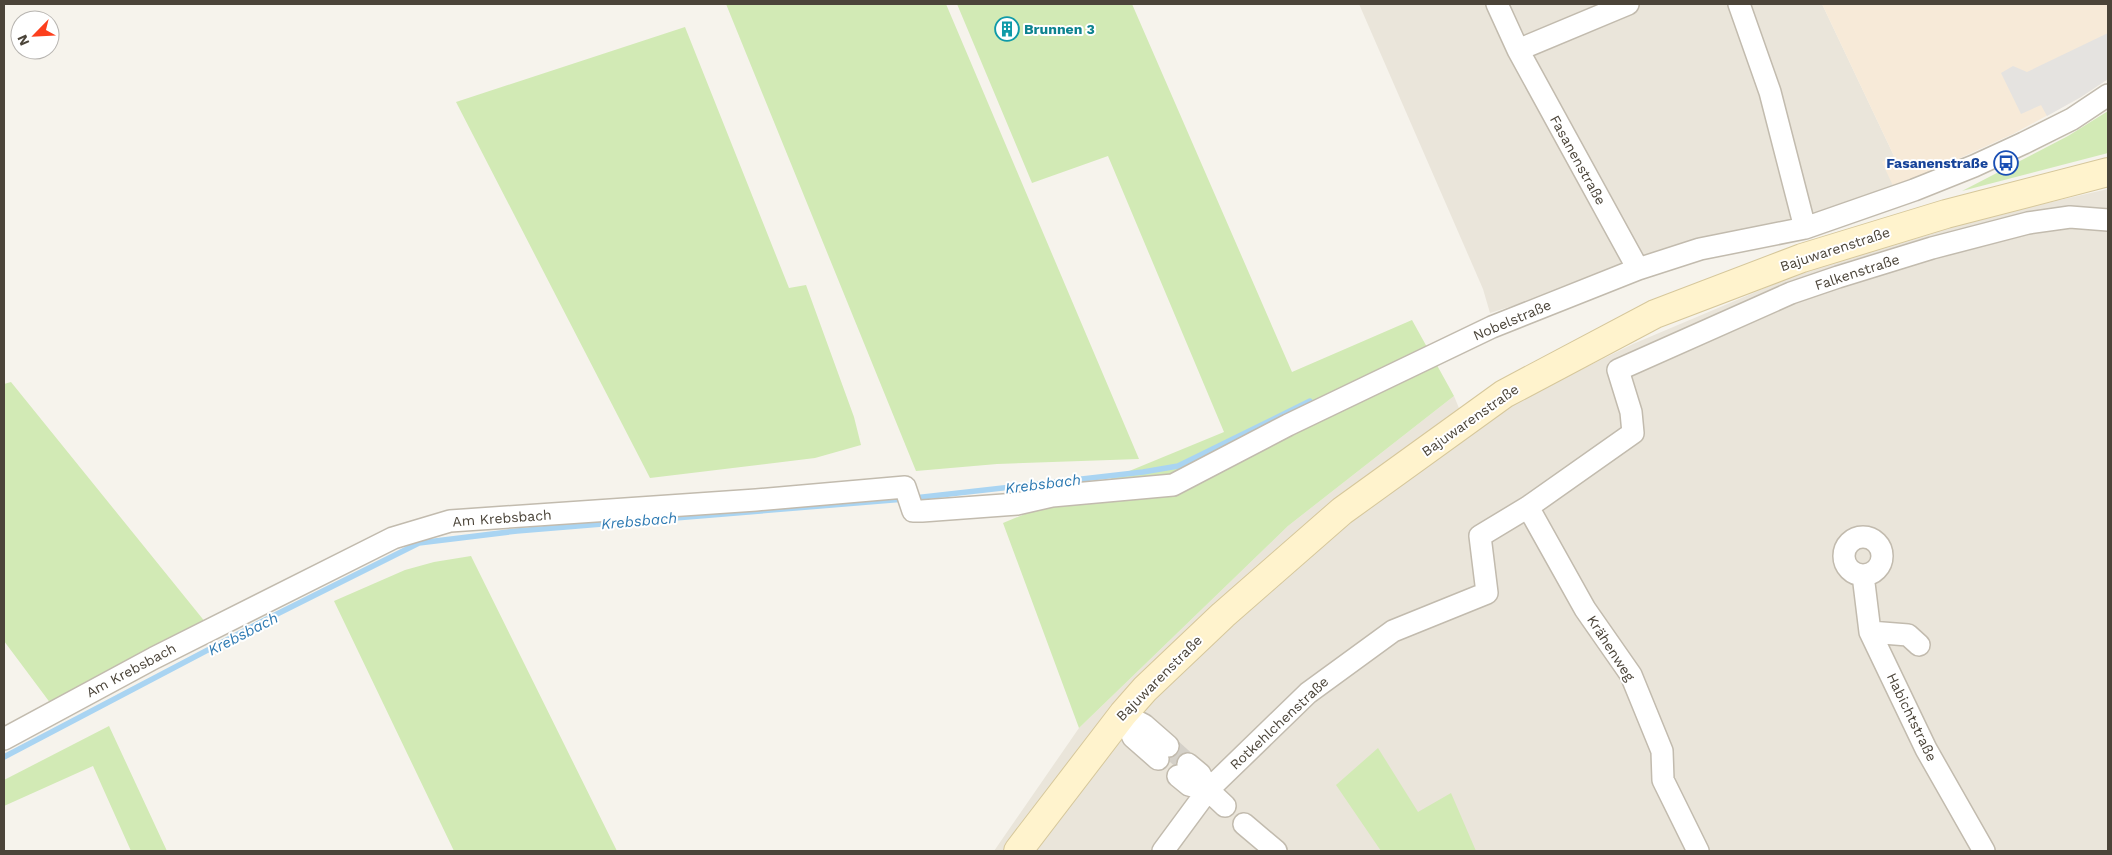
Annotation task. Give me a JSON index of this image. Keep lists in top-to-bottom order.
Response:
{
  "streets": {
    "main road": ["Bajuwarenstraße"],
    "street": [
      "Fasanenstraße",
      "Falkenstraße",
      "Nobelstraße",
      "Am Krebsbach",
      "Krähenweg",
      "Habichtstraße",
      "Rotkehlchenstraße"
    ]
  },
  "crossings": [
    ["Fasanenstraße", "Nobelstraße"],
    ["Falkenstraße", "Krähenweg"],
    ["Falkenstraße", "Rotkehlchenstraße"],
    ["Nobelstraße", "Am Krebsbach"],
    ["Krähenweg", "Rotkehlchenstraße"]
  ],
  "water": ["Krebsbach"],
  "places": {
    "building": ["Brunnen 3"],
    "bus stop": ["Fasanenstraße"]
  },
  "north": "bottom left"
}
